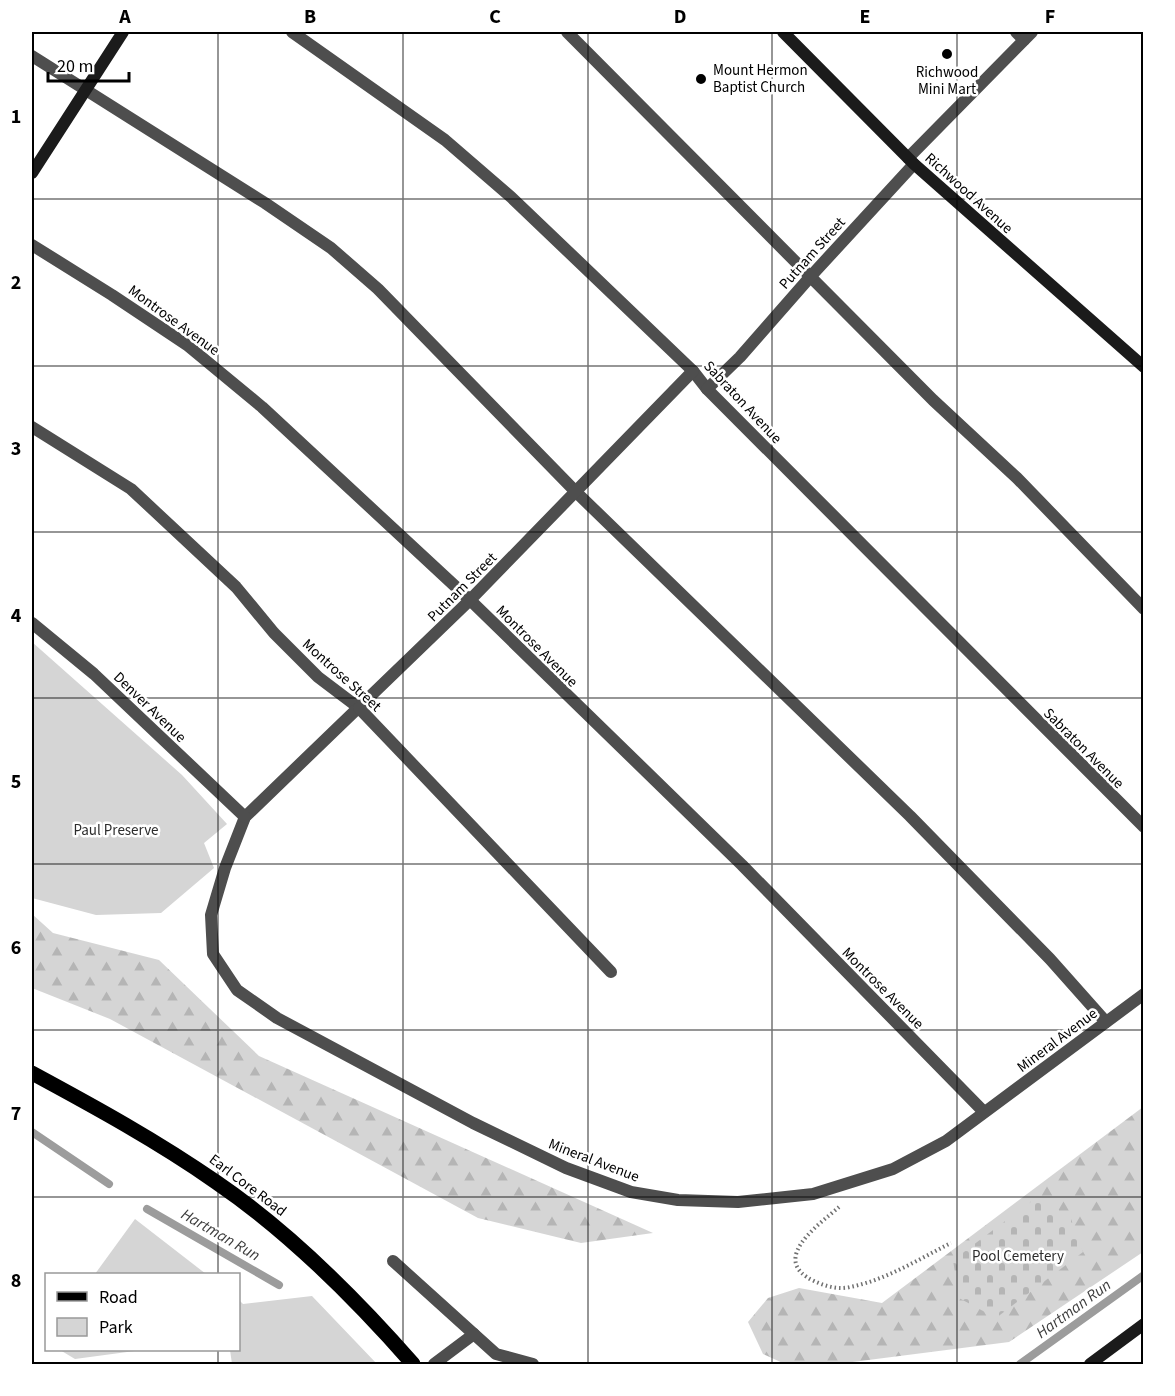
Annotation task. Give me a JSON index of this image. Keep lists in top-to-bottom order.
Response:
{
  "streets": {
    "main road": ["Earl Core Road"],
    "street": [
      "Richwood Avenue",
      "Putnam Street",
      "Montrose Avenue",
      "Sabraton Avenue",
      "Montrose Street",
      "Denver Avenue",
      "Mineral Avenue"
    ]
  },
  "crossings": [
    ["Richwood Avenue", "Putnam Street"],
    ["Putnam Street", "Montrose Avenue"],
    ["Putnam Street", "Sabraton Avenue"],
    ["Putnam Street", "Montrose Street"],
    ["Putnam Street", "Denver Avenue"],
    ["Putnam Street", "Mineral Avenue"],
    ["Montrose Avenue", "Mineral Avenue"],
    ["Denver Avenue", "Mineral Avenue"]
  ],
  "water": ["Hartman Run"],
  "parks": ["Paul Preserve", "Pool Cemetery"],
  "places": ["Richwood Mini Mart", "Mount Hermon Baptist Church"],
  "legend": ["Road", "Park"],
  "scale_bar": "20 m",
  "grid": {
    "columns": [
      "A",
      "B",
      "C",
      "D",
      "E",
      "F"
    ],
    "rows": [
      "1",
      "2",
      "3",
      "4",
      "5",
      "6",
      "7",
      "8"
    ]
  }
}
